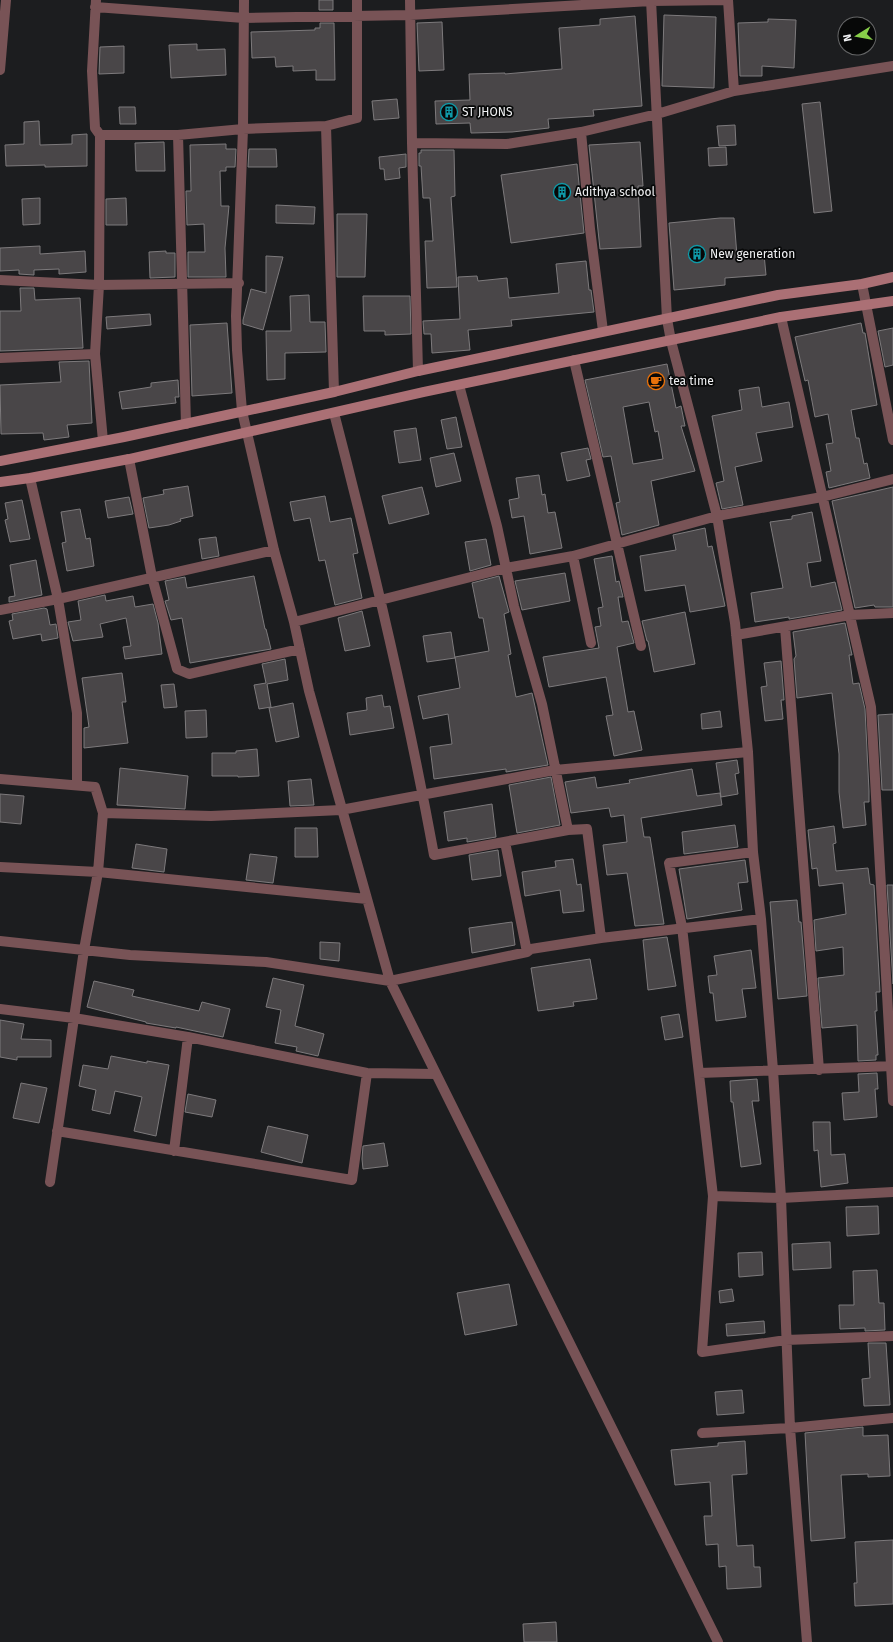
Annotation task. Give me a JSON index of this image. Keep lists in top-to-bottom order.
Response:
{
  "places": {
    "building": ["ST JHONS", "Adithya school", "New generation"],
    "cafe": ["tea time"]
  },
  "north": "left"
}
